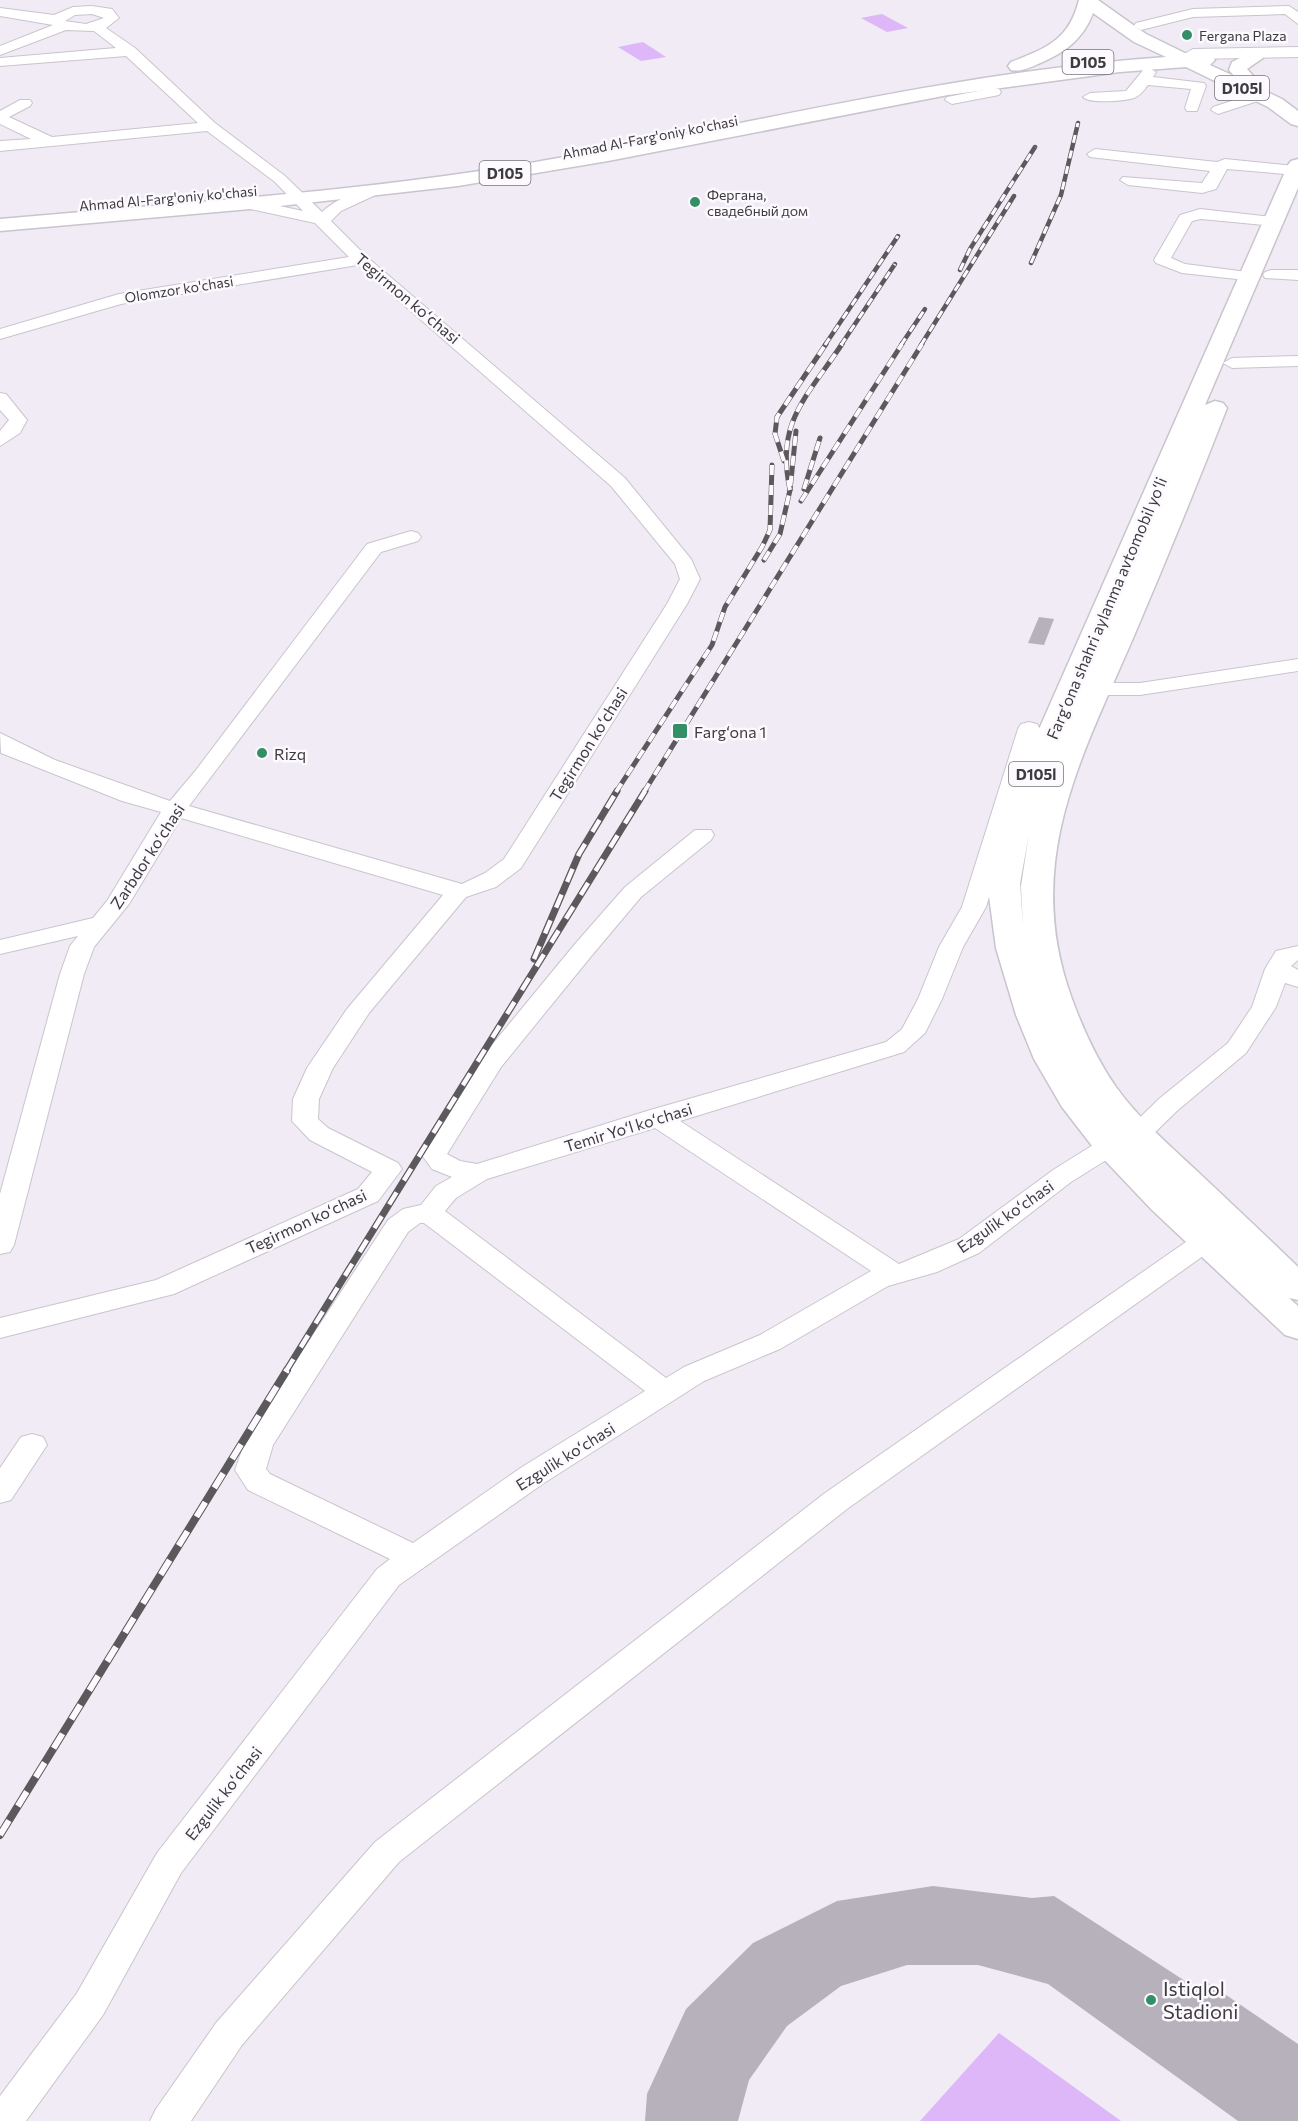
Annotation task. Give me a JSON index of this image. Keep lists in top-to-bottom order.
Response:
{
  "streets": {
    "highway": [
      "D105",
      "D105l",
      "Ahmad Al-Farg'oniy ko'chasi",
      "Fargʻona shahri aylanma avtomobil yoʻli"
    ],
    "street": [
      "Olomzor ko'chasi",
      "Tegirmon koʻchasi",
      "Zarbdor koʻchasi",
      "Temir Yoʻl koʻchasi",
      "Ezgulik koʻchasi"
    ]
  },
  "crossings": [
    ["D105", "D105l"],
    ["D105", "Ahmad Al-Farg'oniy ko'chasi"],
    ["D105l", "Ahmad Al-Farg'oniy ko'chasi"],
    ["Ahmad Al-Farg'oniy ko'chasi", "Tegirmon koʻchasi"],
    ["Olomzor ko'chasi", "Tegirmon koʻchasi"],
    ["Fargʻona shahri aylanma avtomobil yoʻli", "Ezgulik koʻchasi"]
  ],
  "places": {
    "other": [
      "Fergana Plaza",
      "Фергана, свадебный дом",
      "Rizq",
      "Istiqlol Stadioni"
    ],
    "transit": ["Farg‘ona 1"]
  }
}
